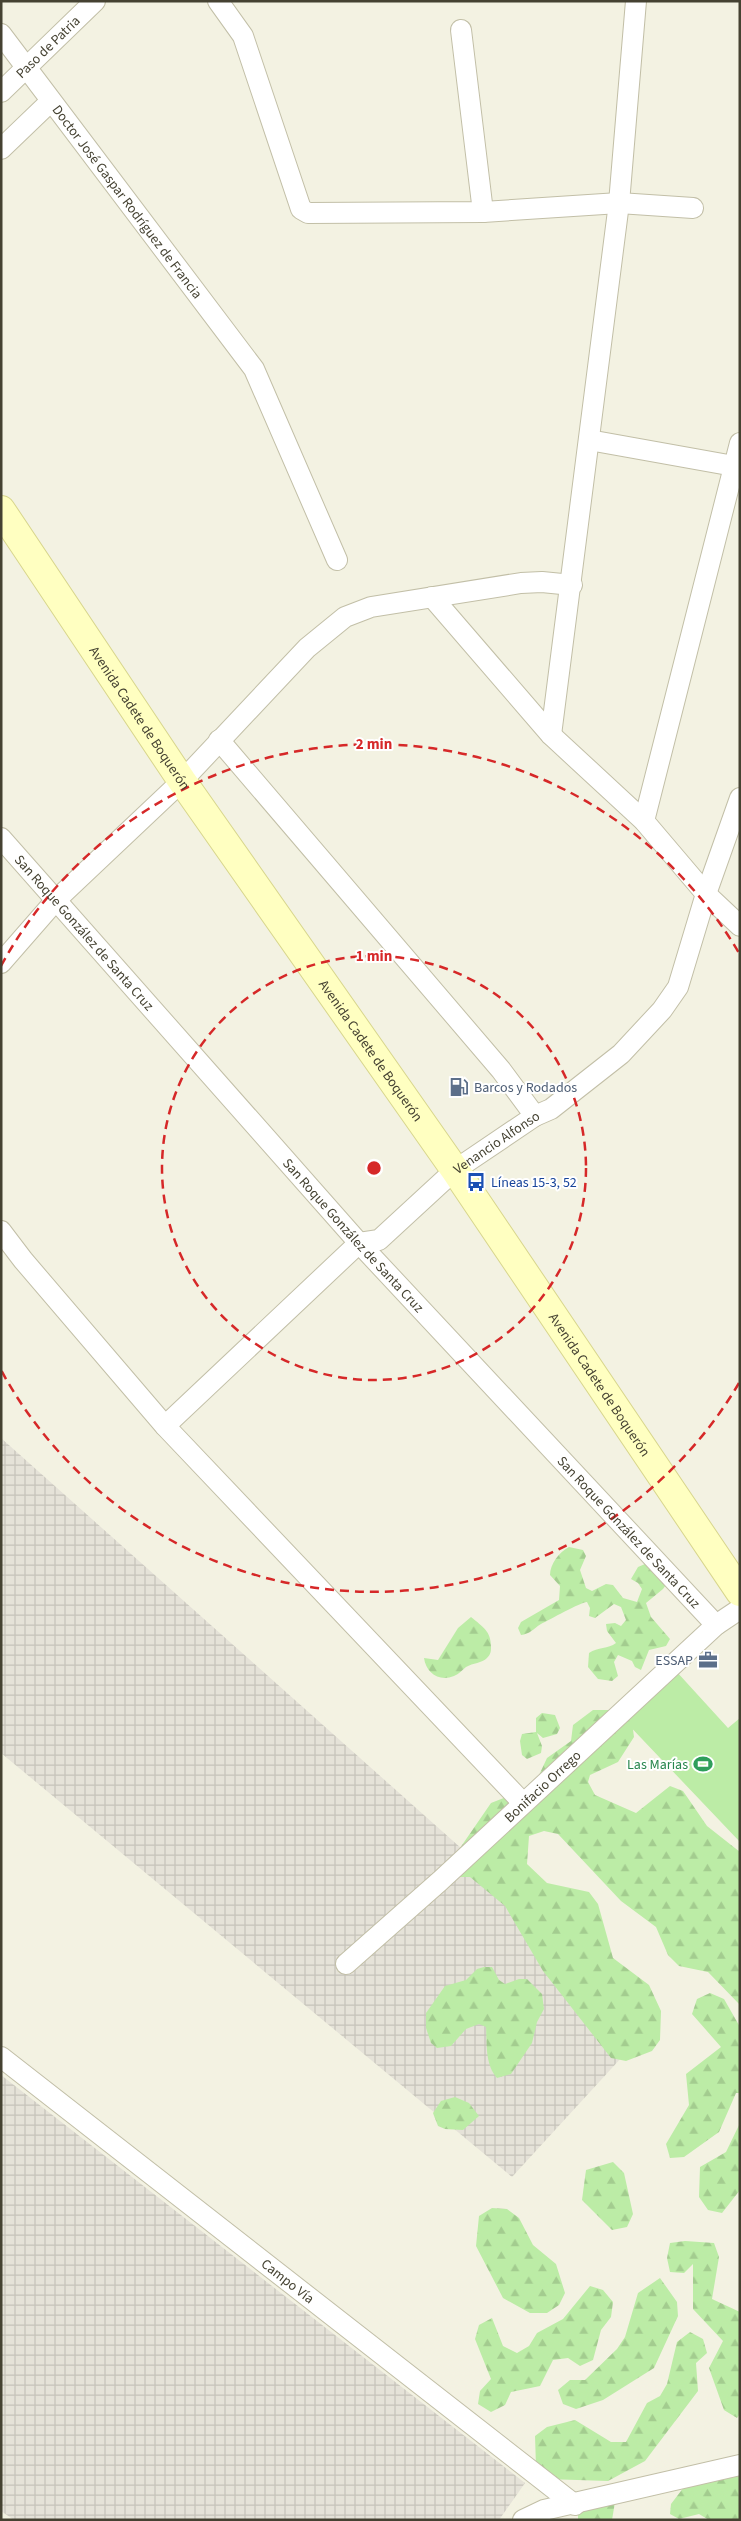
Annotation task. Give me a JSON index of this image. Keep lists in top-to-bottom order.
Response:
{
  "streets": {
    "main road": ["Avenida Cadete de Boquerón"],
    "street": [
      "Paso de Patria",
      "Doctor José Gaspar Rodríguez de Francia",
      "San Roque González de Santa Cruz",
      "Venancio Alfonso",
      "Bonifacio Orrego",
      "Campo Vía"
    ]
  },
  "crossings": [
    ["Paso de Patria", "Doctor José Gaspar Rodríguez de Francia"],
    ["Avenida Cadete de Boquerón", "Venancio Alfonso"],
    ["San Roque González de Santa Cruz", "Venancio Alfonso"],
    ["San Roque González de Santa Cruz", "Bonifacio Orrego"]
  ],
  "places": {
    "fuel station": ["Barcos y Rodados"],
    "bus stop": ["Líneas 15-3, 52"],
    "office": ["ESSAP"],
    "sports": ["Las Marías"]
  },
  "rings": ["2 min", "1 min"]
}
